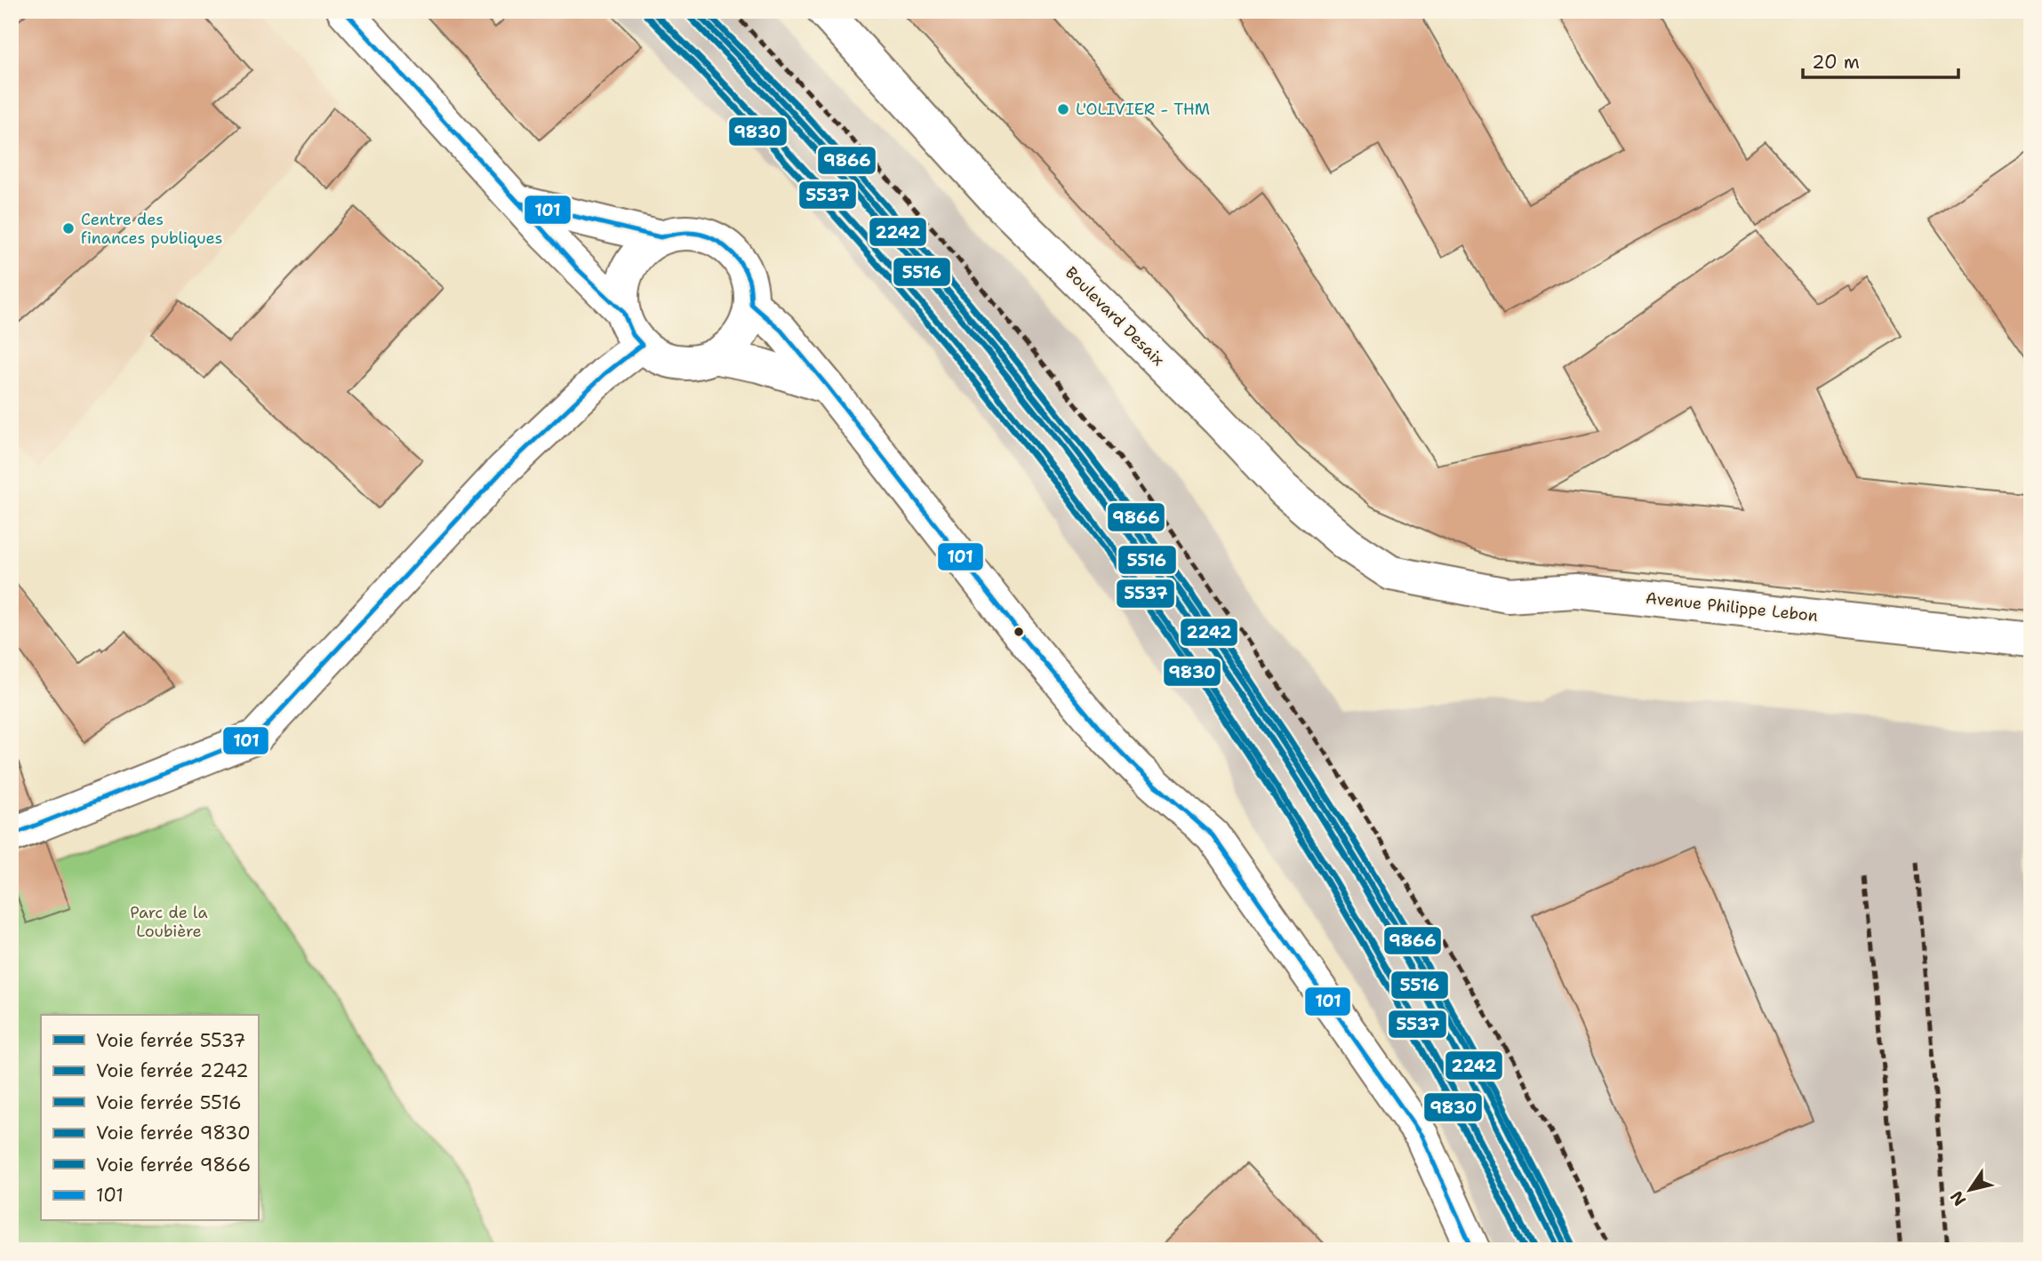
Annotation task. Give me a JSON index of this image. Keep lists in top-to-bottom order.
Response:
{
  "streets": {
    "street": ["Boulevard Desaix", "Avenue Philippe Lebon"]
  },
  "crossings": [
    ["Boulevard Desaix", "Avenue Philippe Lebon"]
  ],
  "parks": ["Parc de la Loubière"],
  "places": ["L'OLIVIER - THM", "Centre des finances publiques"],
  "lines": [
    "rail line 5537",
    "rail line 2242",
    "rail line 9866",
    "transit line 101",
    "rail line 5516",
    "rail line 9830"
  ],
  "legend": [
    "Voie ferrée 5537",
    "Voie ferrée 2242",
    "Voie ferrée 5516",
    "Voie ferrée 9830",
    "Voie ferrée 9866",
    "101"
  ],
  "scale_bar": "20 m",
  "north": "bottom left"
}
